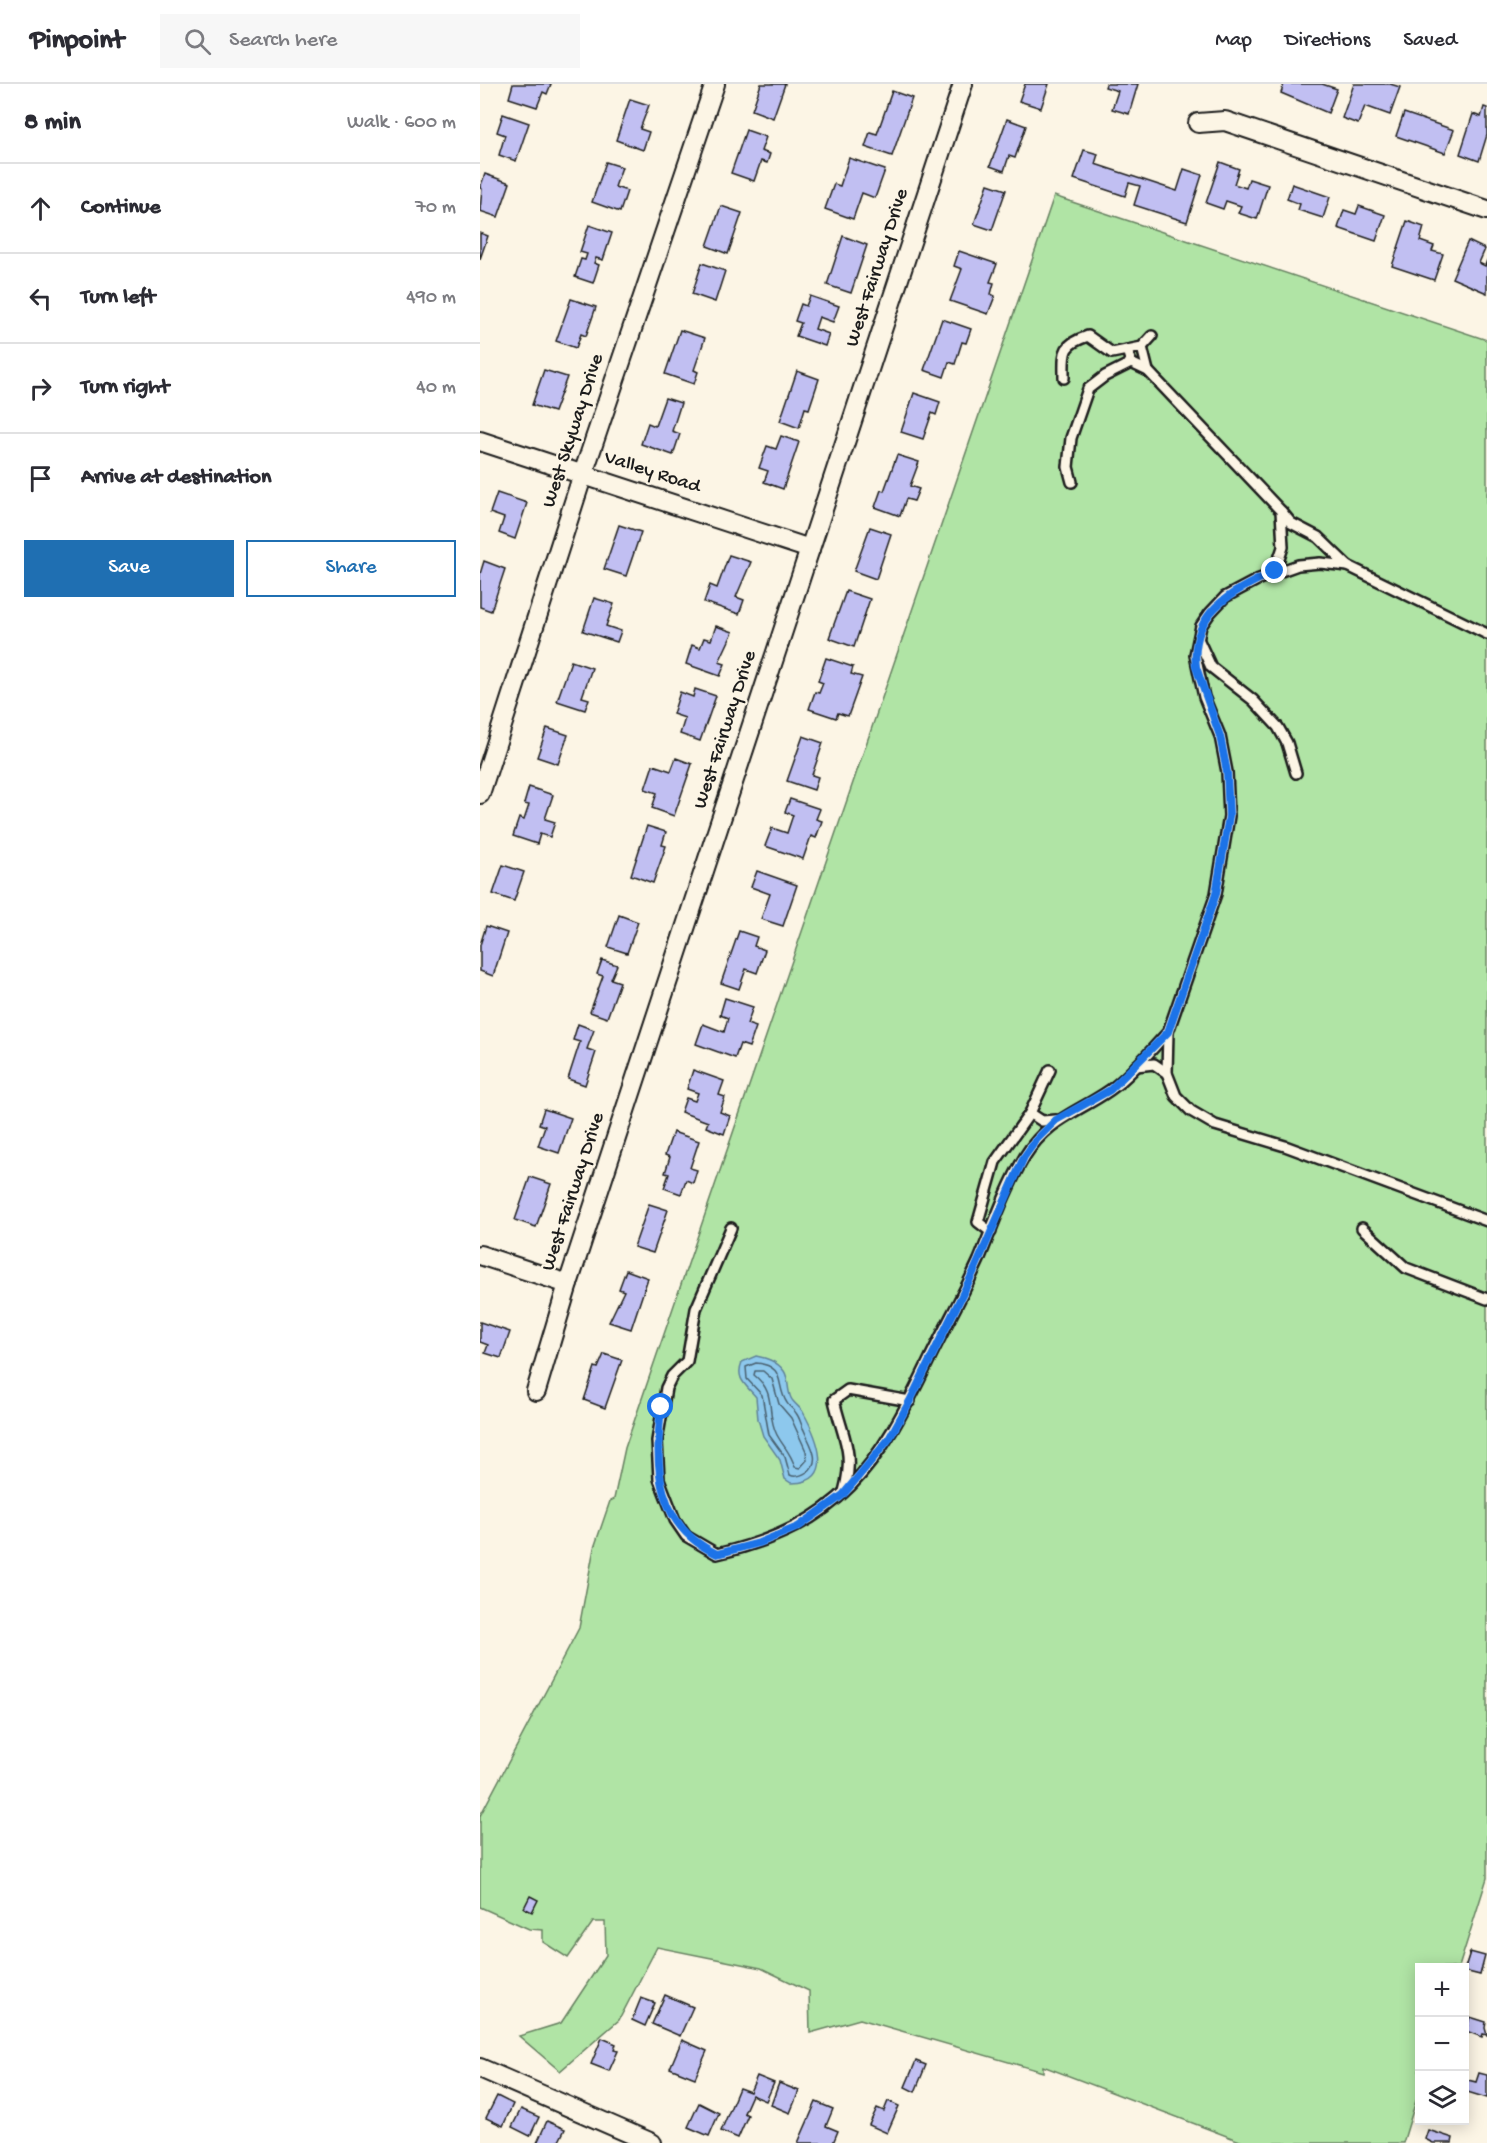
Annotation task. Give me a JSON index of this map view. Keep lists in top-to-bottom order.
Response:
{
  "streets": {
    "street": ["West Fairway Drive", "West Skyway Drive", "Valley Road"]
  },
  "crossings": [
    ["West Fairway Drive", "Valley Road"],
    ["West Skyway Drive", "Valley Road"]
  ],
  "page": {
    "header": "Pinpoint",
    "search": "Search here",
    "nav": ["Map", "Directions", "Saved"],
    "heading": ["8 min", "Walk · 600 m"],
    "list": [
      ["Continue", "70 m"],
      ["Turn left", "490 m"],
      ["Turn right", "40 m"],
      "Arrive at destination"
    ],
    "buttons": ["Save", "Share"],
    "map_buttons": ["+", "−"]
  }
}
